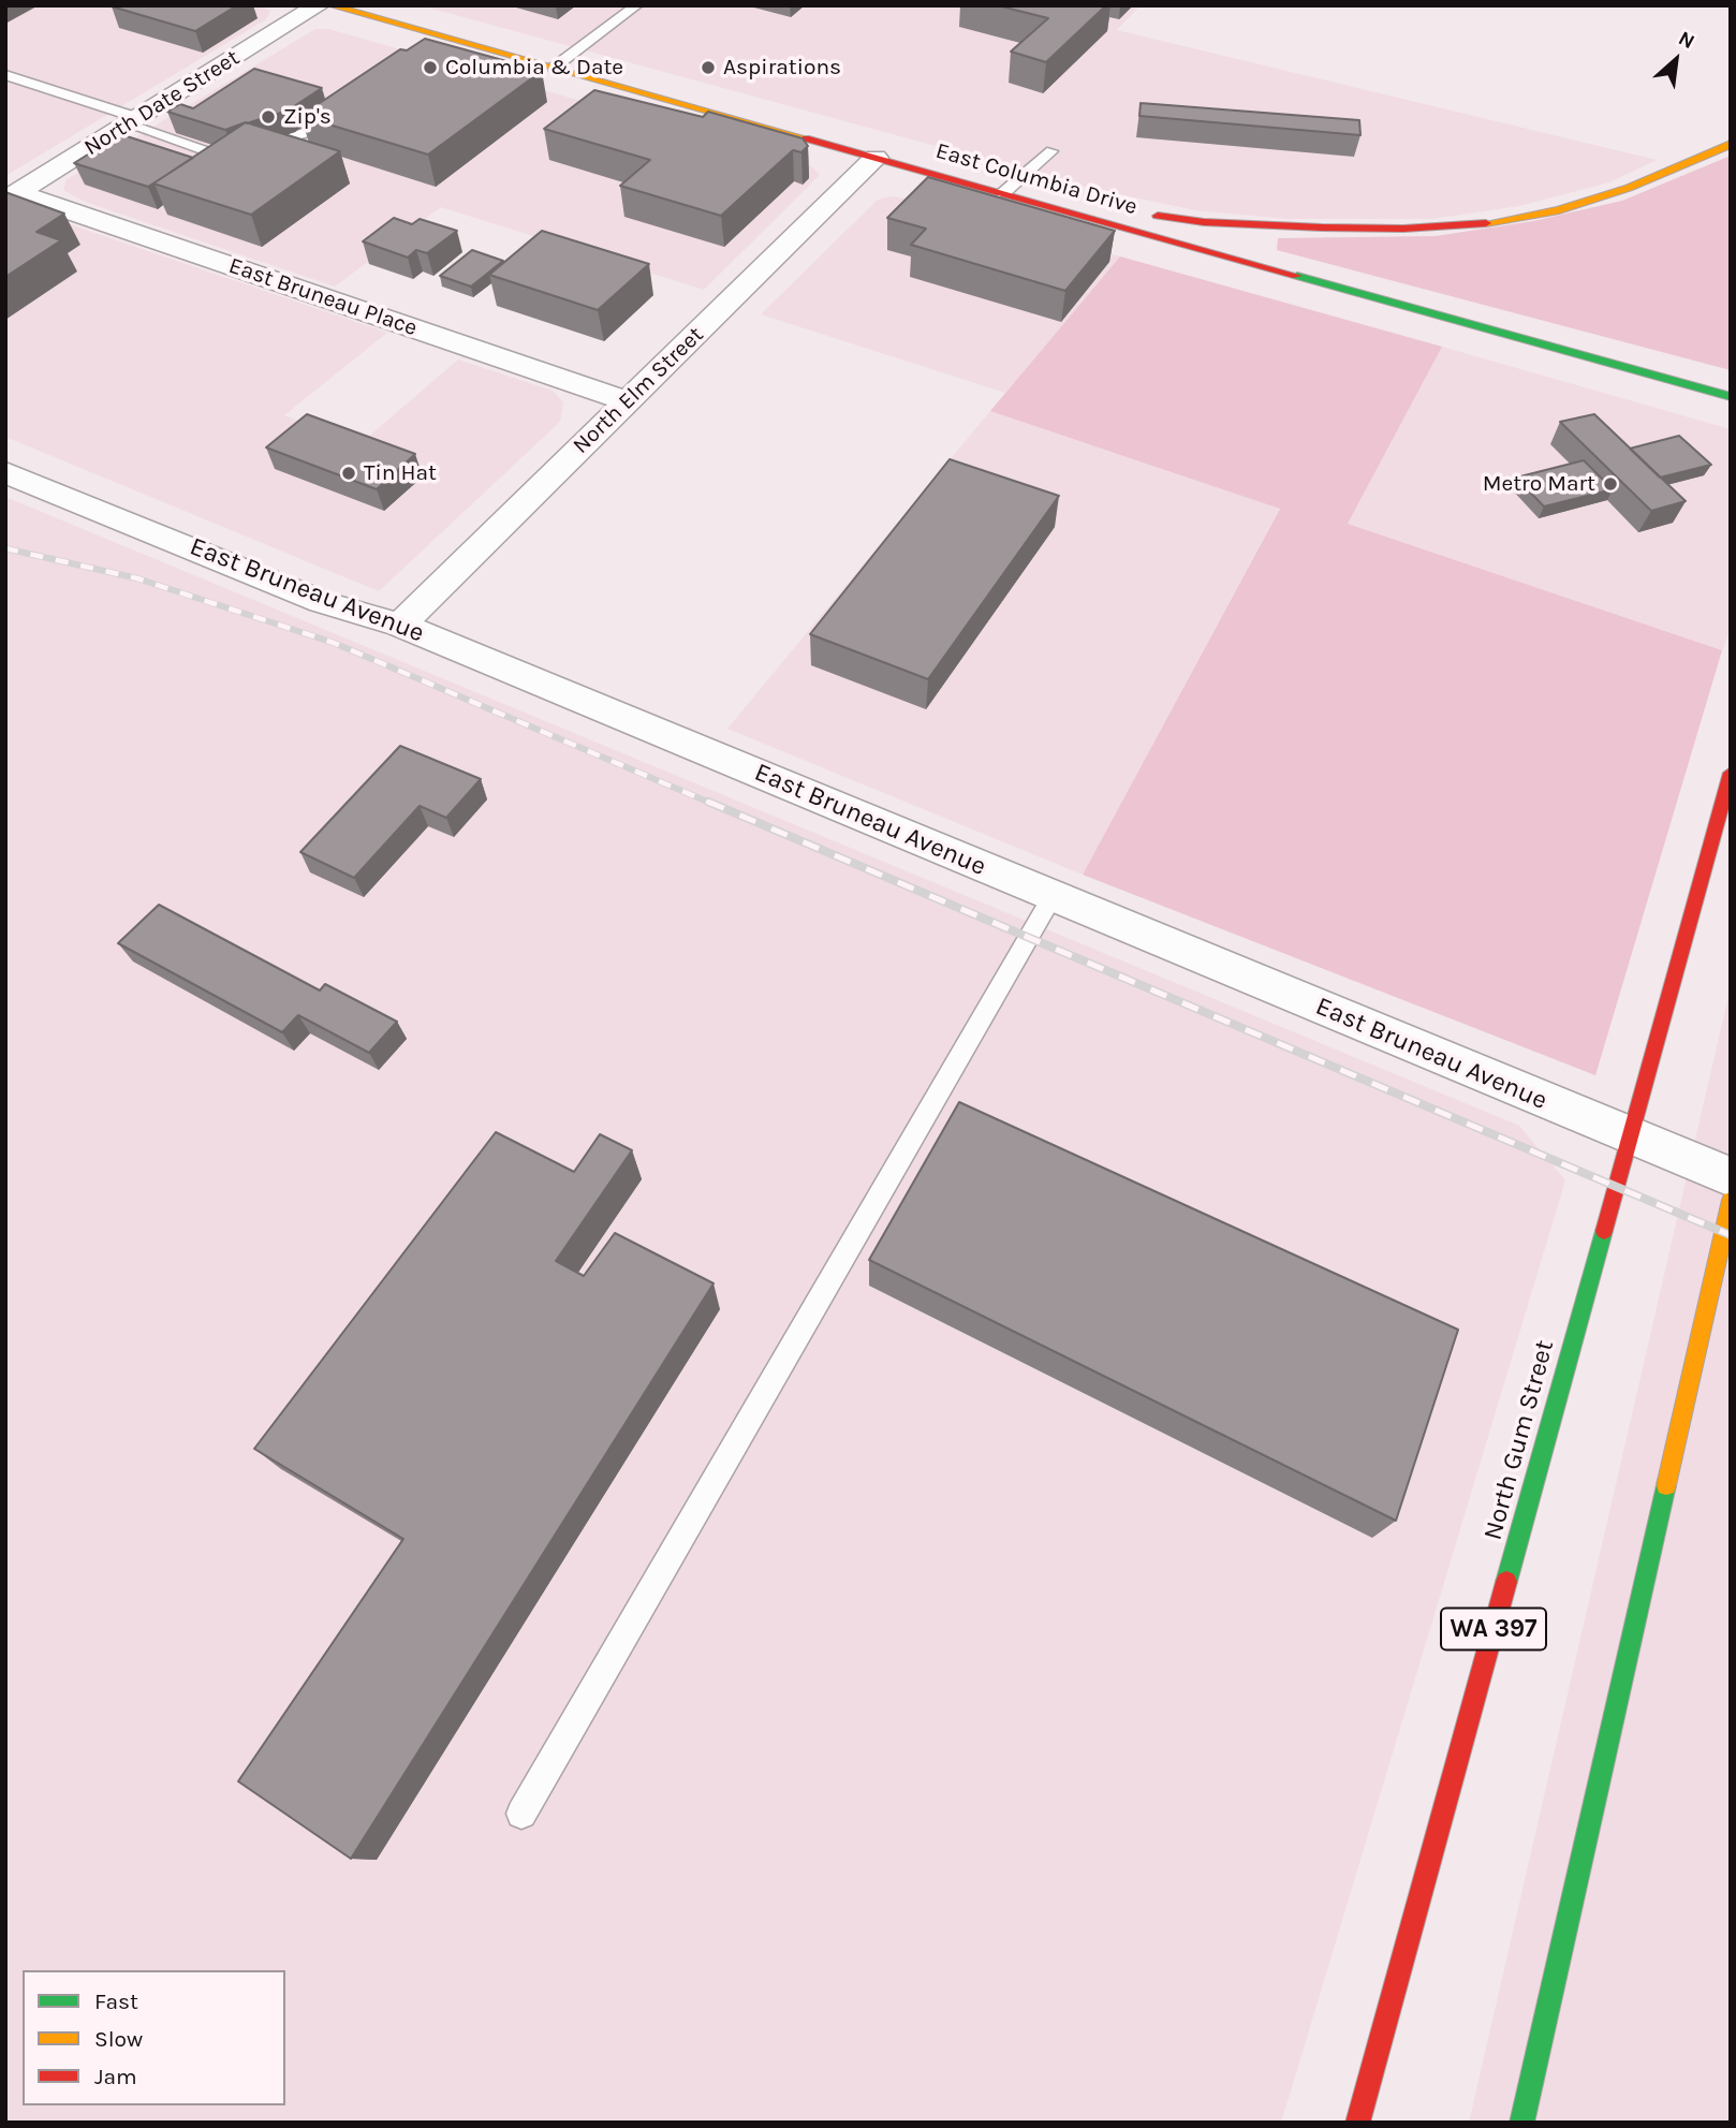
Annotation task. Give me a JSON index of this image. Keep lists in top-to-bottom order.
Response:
{
  "streets": {
    "main road": ["East Columbia Drive", "North Gum Street", "WA 397"],
    "street": [
      "North Date Street",
      "East Bruneau Place",
      "North Elm Street",
      "East Bruneau Avenue"
    ]
  },
  "crossings": [
    ["North Date Street", "East Bruneau Place"],
    ["East Columbia Drive", "North Elm Street"],
    ["East Bruneau Place", "North Elm Street"],
    ["North Elm Street", "East Bruneau Avenue"],
    ["East Bruneau Avenue", "North Gum Street"]
  ],
  "places": [
    "Columbia & Date",
    "Aspirations",
    "Zip's",
    "Tin Hat",
    "Metro Mart"
  ],
  "legend": ["Fast", "Slow", "Jam"],
  "north": "top right"
}
